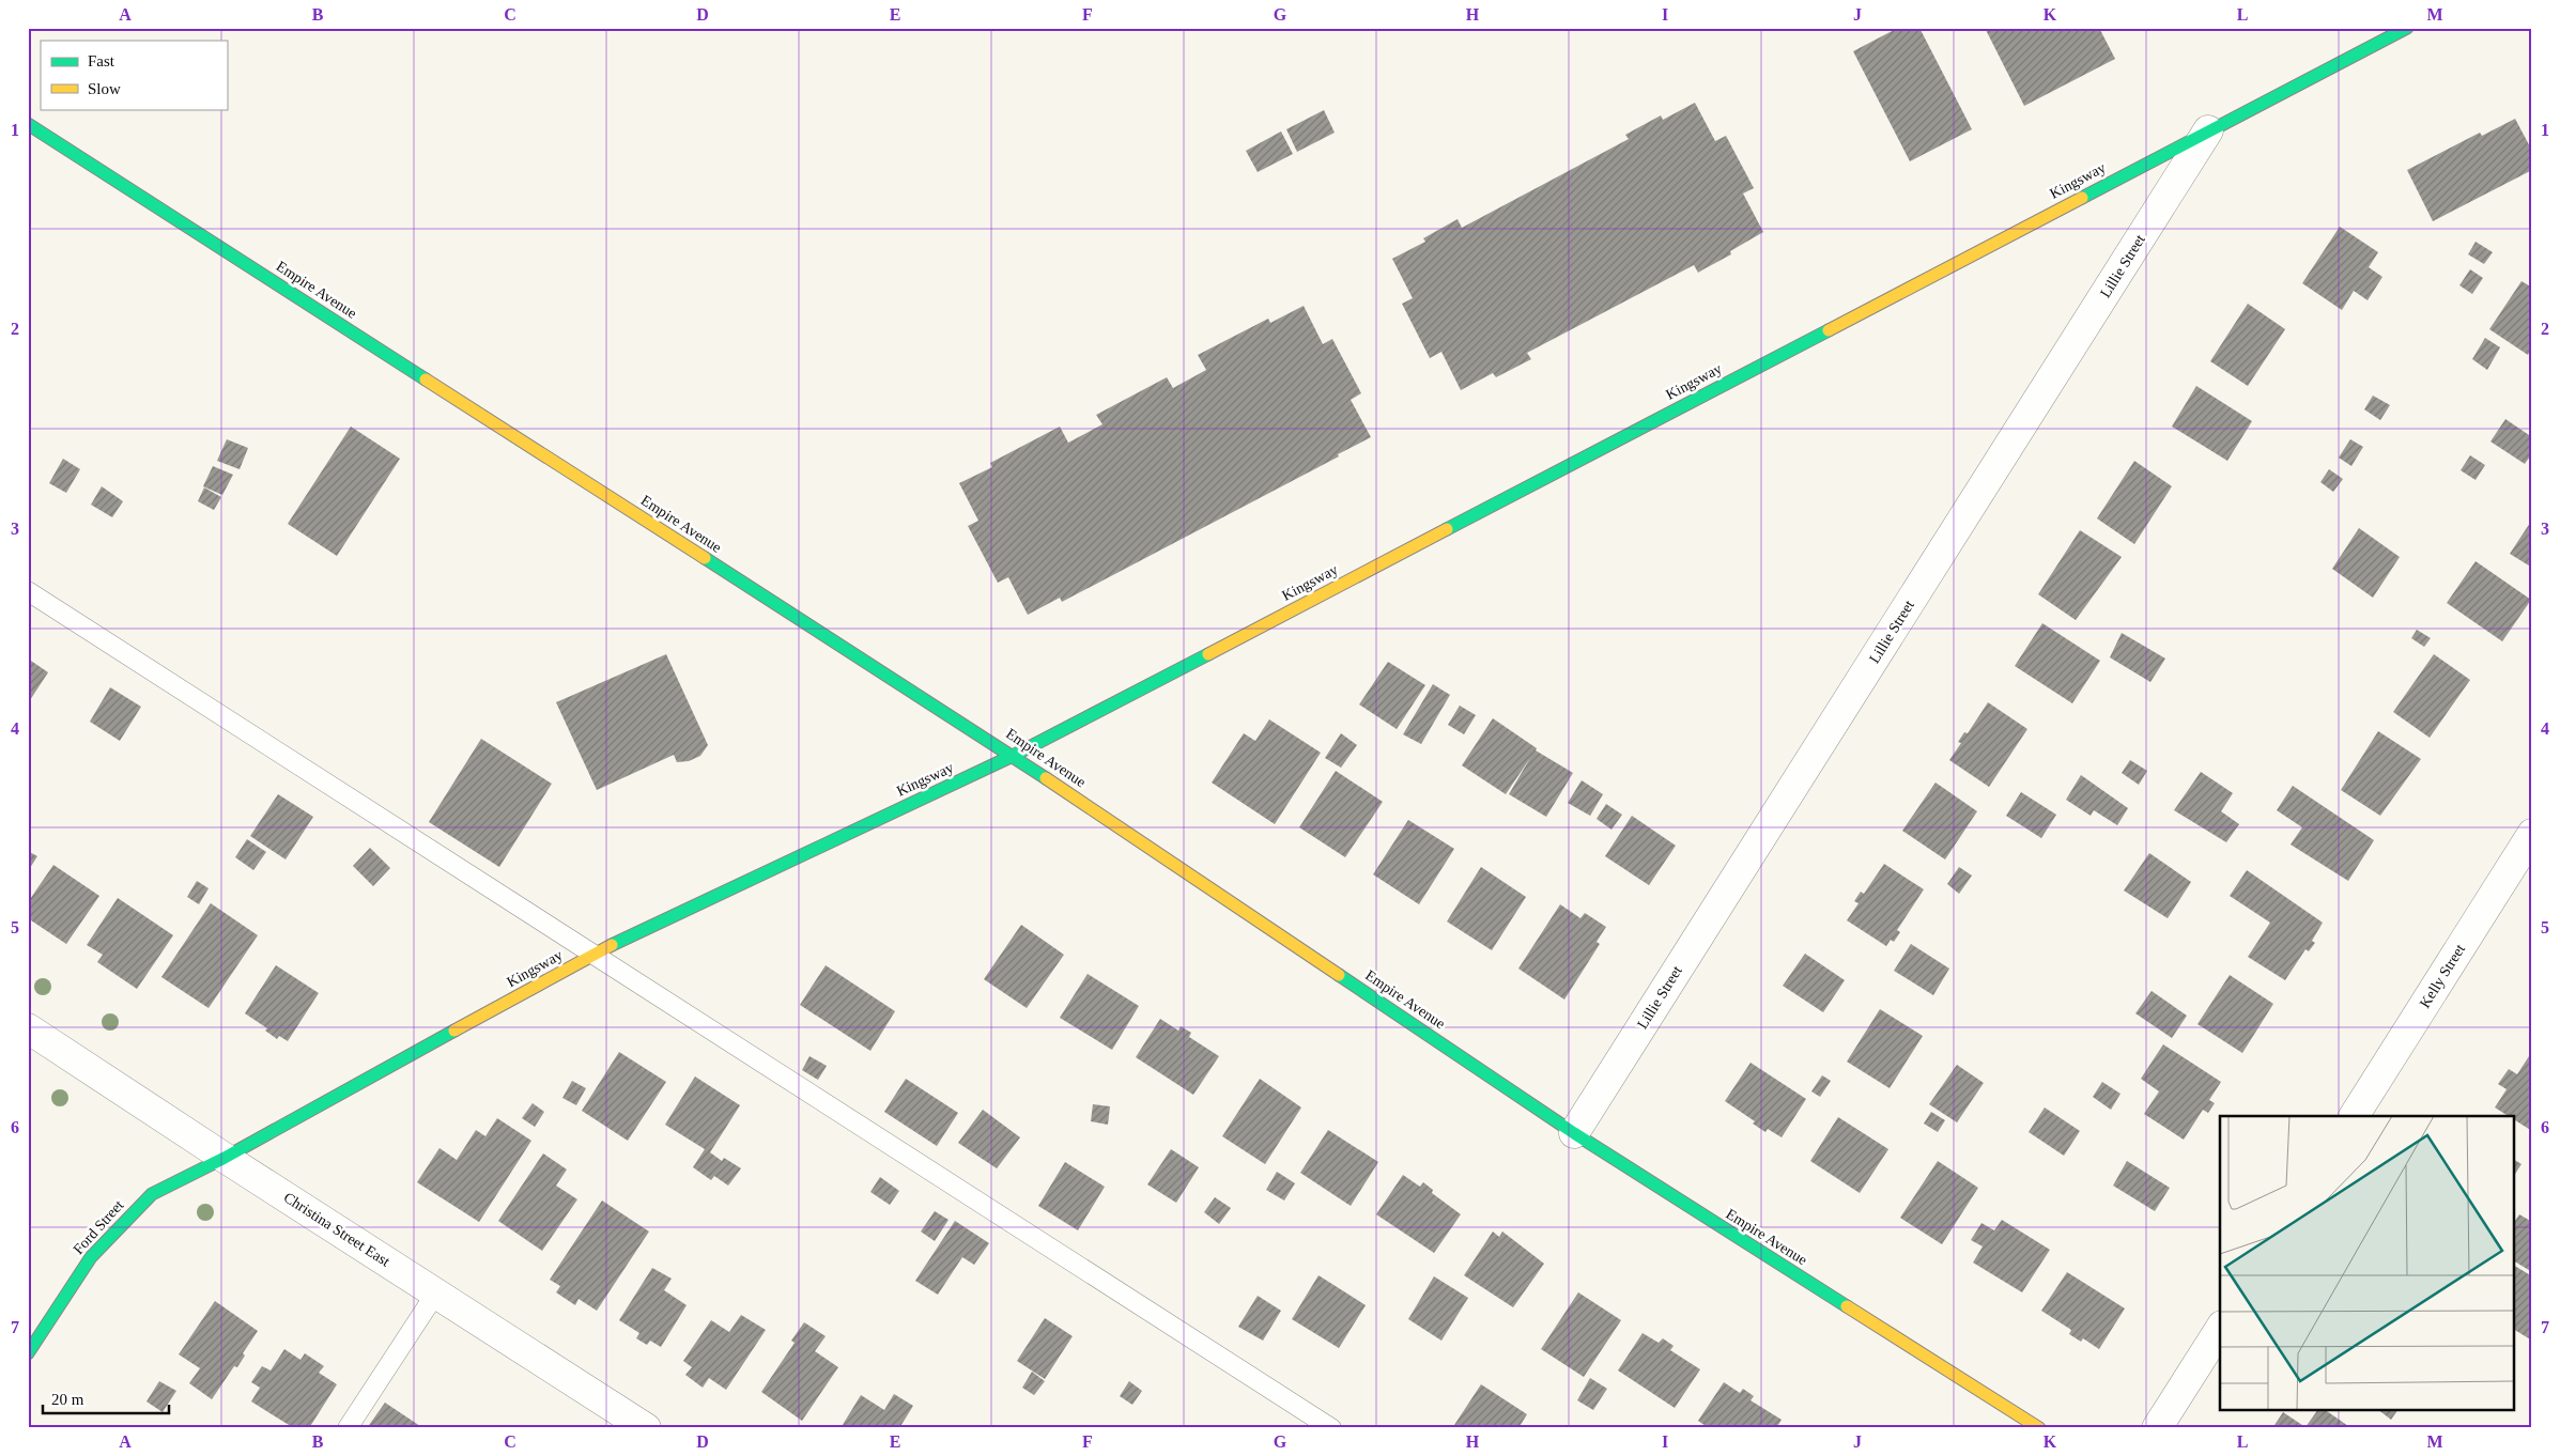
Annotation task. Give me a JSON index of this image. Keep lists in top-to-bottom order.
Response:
{
  "streets": {
    "main road": ["Kingsway", "Empire Avenue", "Ford Street"],
    "street": ["Lillie Street", "Kelly Street", "Christina Street East"]
  },
  "crossings": [
    ["Kingsway", "Lillie Street"],
    ["Kingsway", "Empire Avenue"],
    ["Kingsway", "Ford Street"],
    ["Kingsway", "Christina Street East"],
    ["Lillie Street", "Empire Avenue"],
    ["Ford Street", "Christina Street East"]
  ],
  "legend": ["Fast", "Slow"],
  "scale_bar": "20 m",
  "grid": {
    "columns": [
      "A",
      "B",
      "C",
      "D",
      "E",
      "F",
      "G",
      "H",
      "I",
      "J",
      "K",
      "L",
      "M"
    ],
    "rows": [
      "1",
      "2",
      "3",
      "4",
      "5",
      "6",
      "7"
    ]
  }
}
